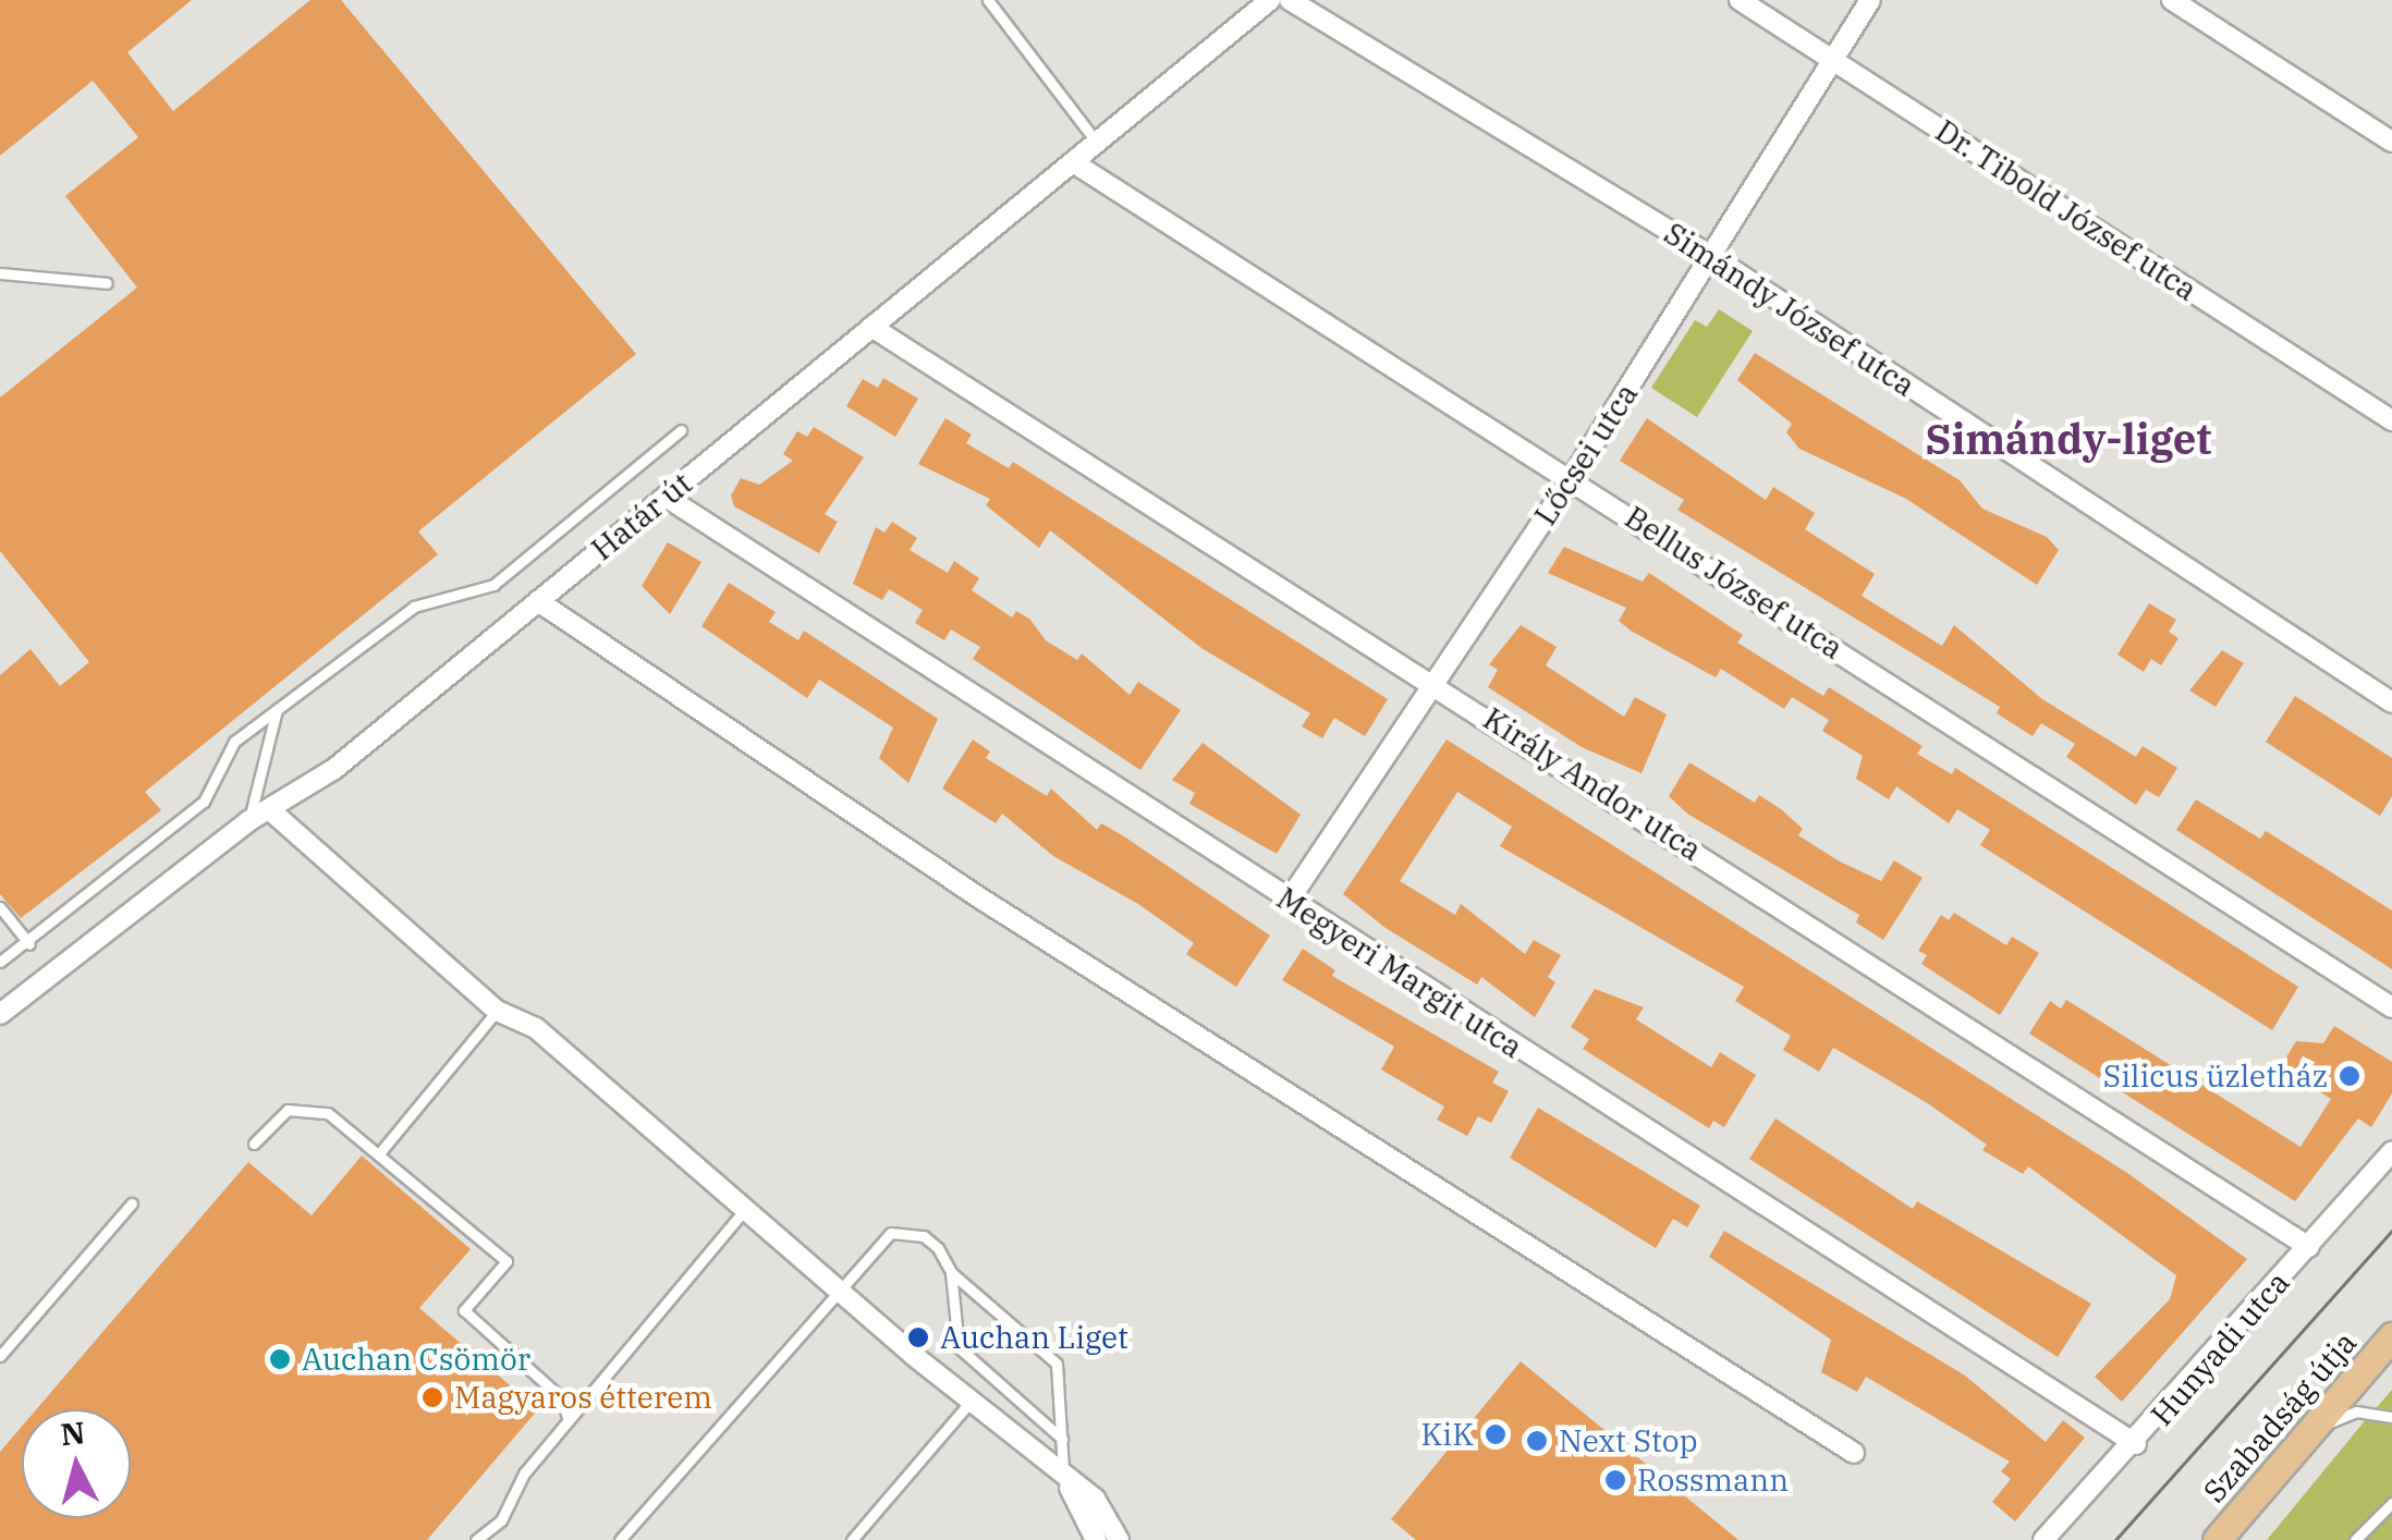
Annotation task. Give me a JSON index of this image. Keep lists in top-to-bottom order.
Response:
{
  "streets": {
    "main road": ["Szabadság útja"],
    "street": [
      "Dr. Tibold József utca",
      "Simándy József utca",
      "Lőcsei utca",
      "Határ út",
      "Bellus József utca",
      "Király Andor utca",
      "Megyeri Margit utca",
      "Hunyadi utca"
    ]
  },
  "crossings": [
    ["Dr. Tibold József utca", "Lőcsei utca"],
    ["Simándy József utca", "Lőcsei utca"],
    ["Lőcsei utca", "Bellus József utca"],
    ["Lőcsei utca", "Király Andor utca"],
    ["Lőcsei utca", "Megyeri Margit utca"],
    ["Határ út", "Bellus József utca"],
    ["Határ út", "Király Andor utca"],
    ["Határ út", "Megyeri Margit utca"],
    ["Király Andor utca", "Hunyadi utca"],
    ["Megyeri Margit utca", "Hunyadi utca"]
  ],
  "districts": ["Simándy-liget"],
  "places": [
    "Silicus üzletház",
    "Auchan Liget",
    "Auchan Csömör",
    "Magyaros étterem",
    "KiK",
    "Next Stop",
    "Rossmann"
  ],
  "north": "top"
}
